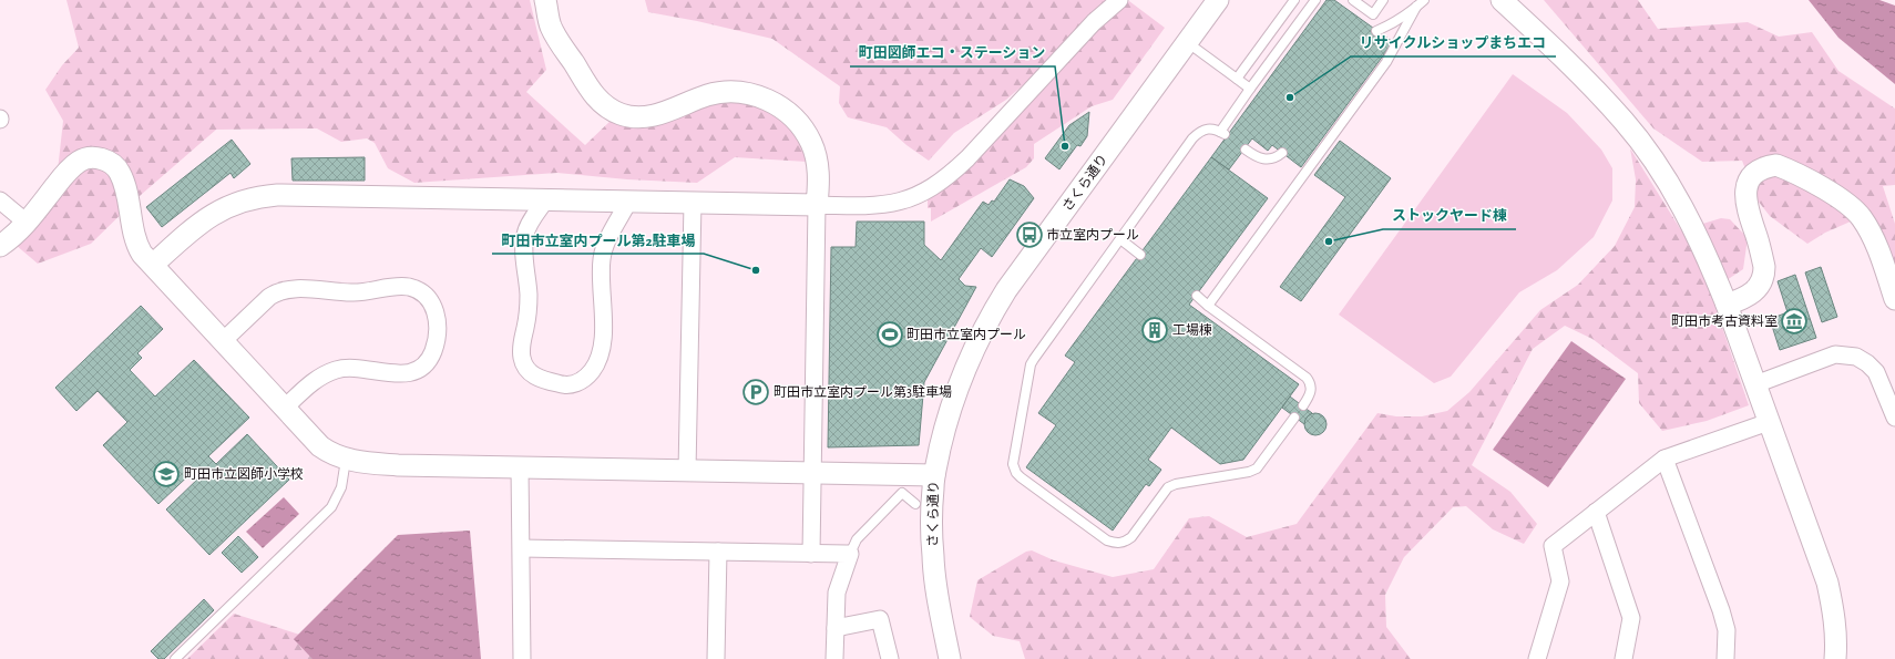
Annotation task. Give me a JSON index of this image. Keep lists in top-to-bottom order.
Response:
{
  "streets": {
    "street": ["さくら通り"]
  },
  "places": {
    "other": [
      "リサイクルショップまちエコ",
      "町田図師エコ・ステーション",
      "ストックヤード棟",
      "町田市立室内プール第2駐車場"
    ],
    "bus stop": ["市立室内プール"],
    "museum": ["町田市考古資料室"],
    "building": ["工場棟"],
    "sports": ["町田市立室内プール"],
    "parking": ["町田市立室内プール第3駐車場"],
    "school or university": ["町田市立図師小学校"]
  }
}
